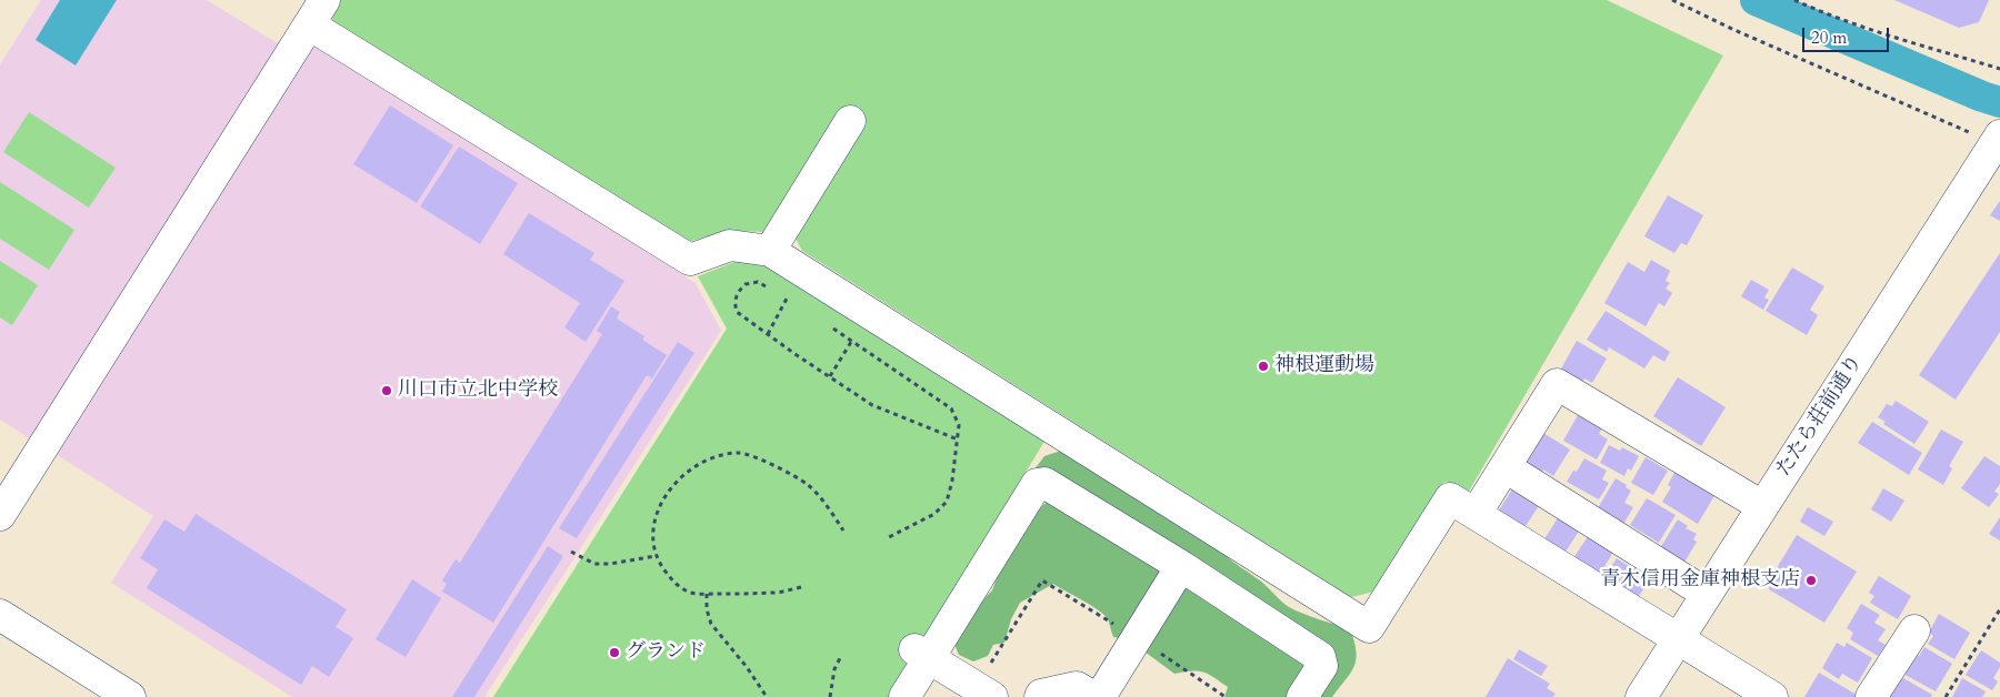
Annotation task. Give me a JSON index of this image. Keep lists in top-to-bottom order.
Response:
{
  "streets": {
    "street": ["たたら荘前通り"]
  },
  "places": [
    "神根運動場",
    "川口市立北中学校",
    "青木信用金庫神根支店",
    "グランド"
  ],
  "scale_bar": "20 m"
}
